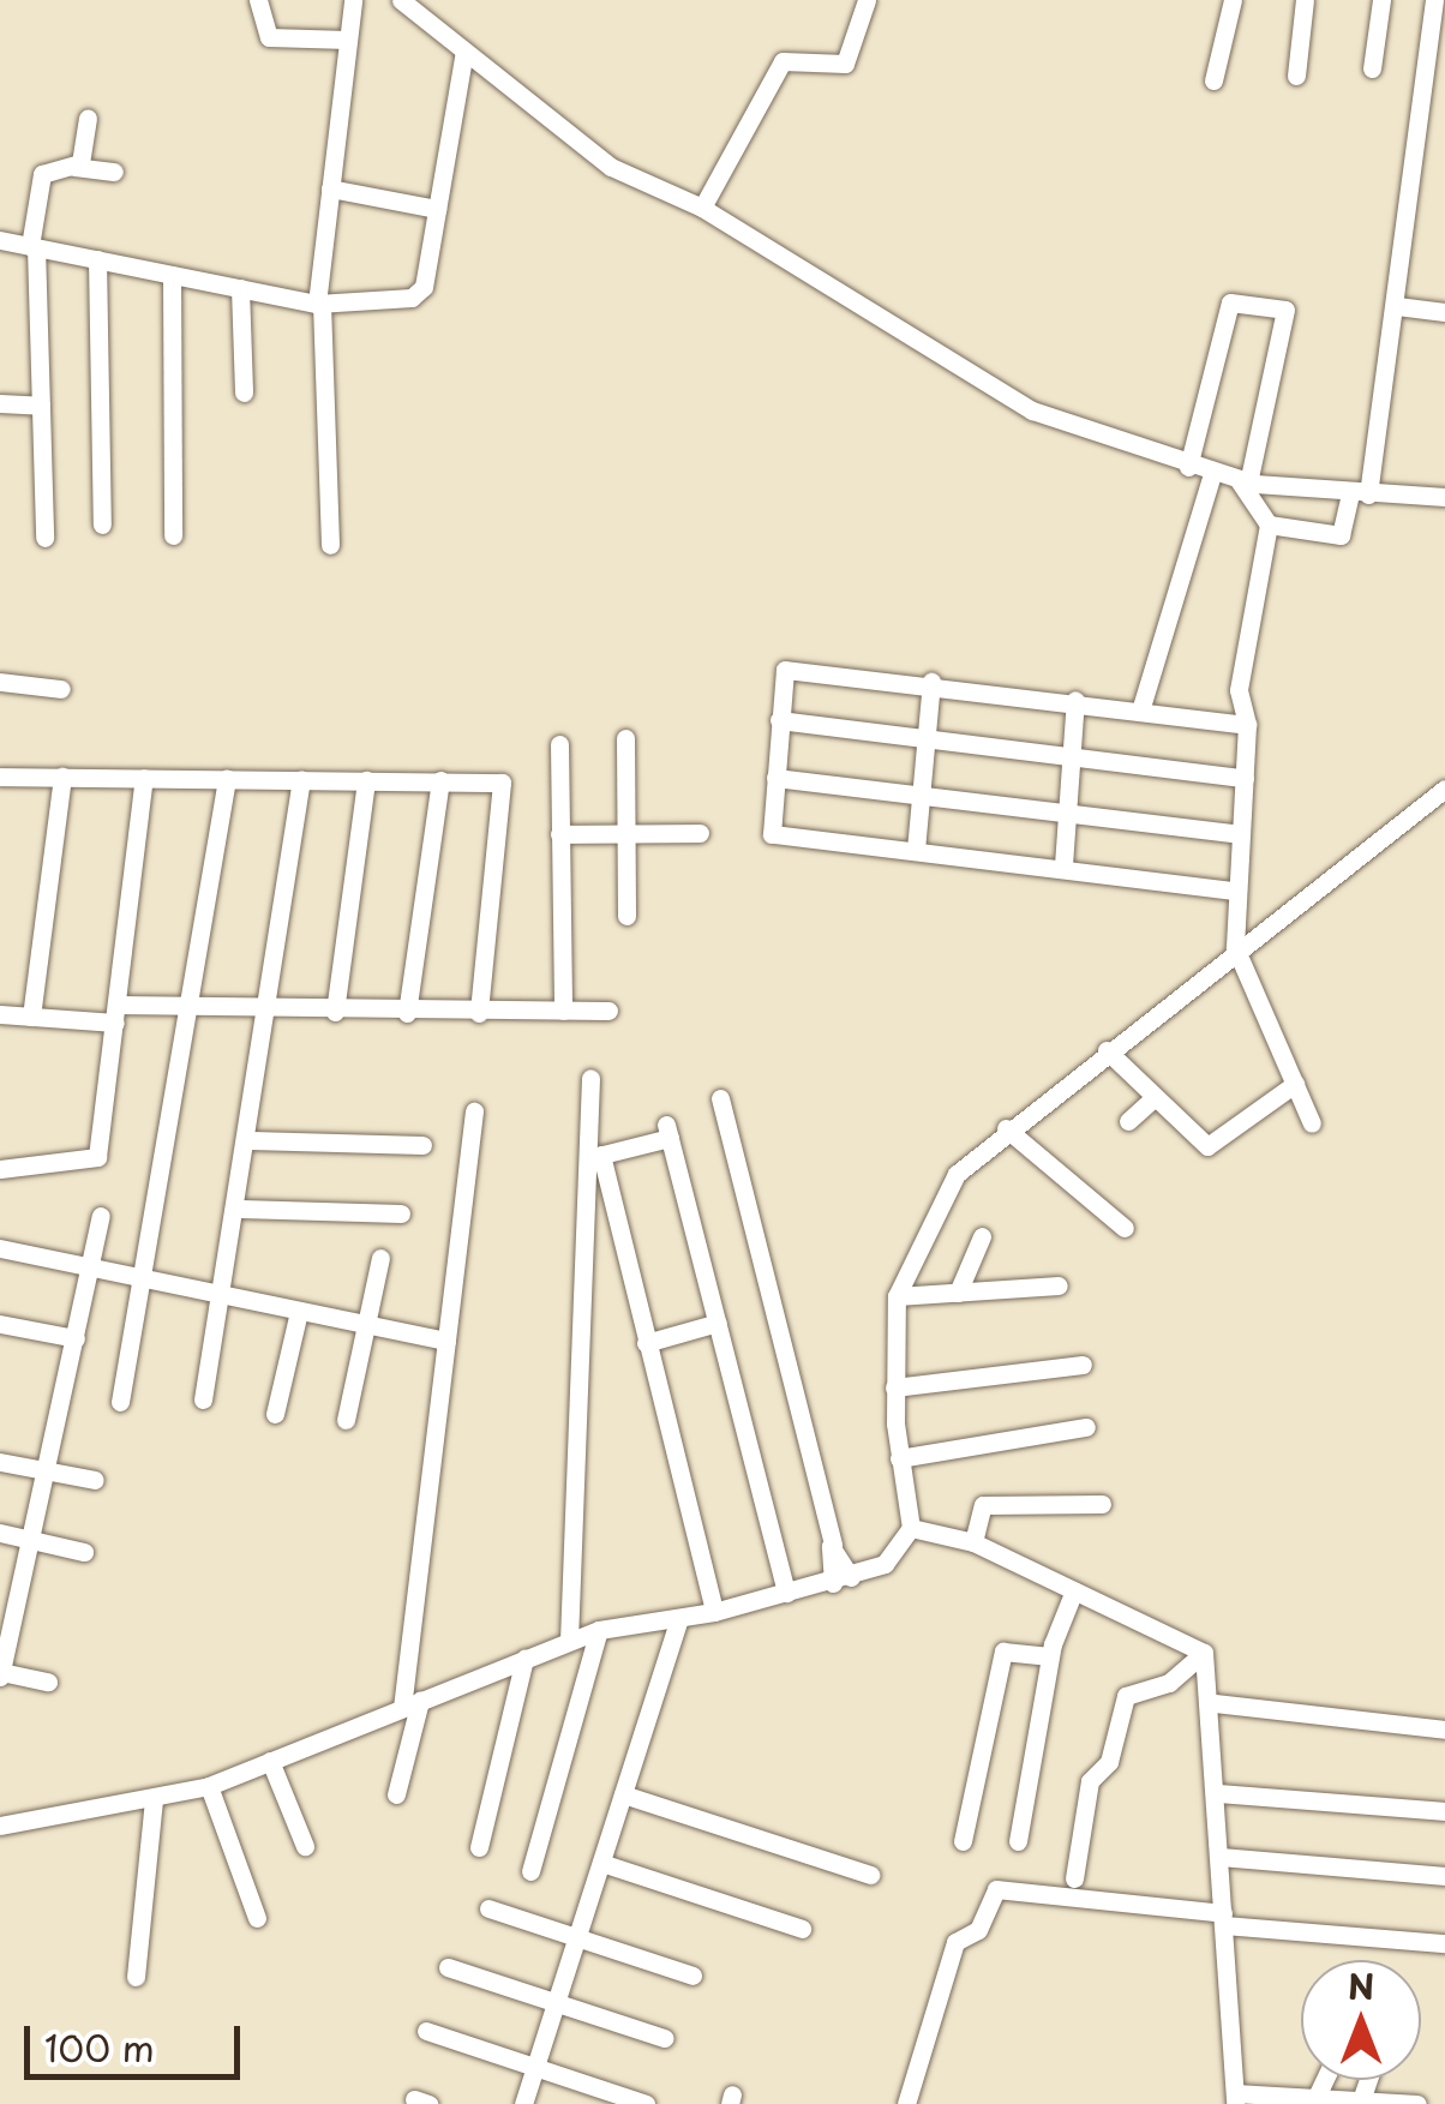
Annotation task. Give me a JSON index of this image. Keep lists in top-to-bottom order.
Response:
{
  "scale_bar": "100 m",
  "north": "top"
}
